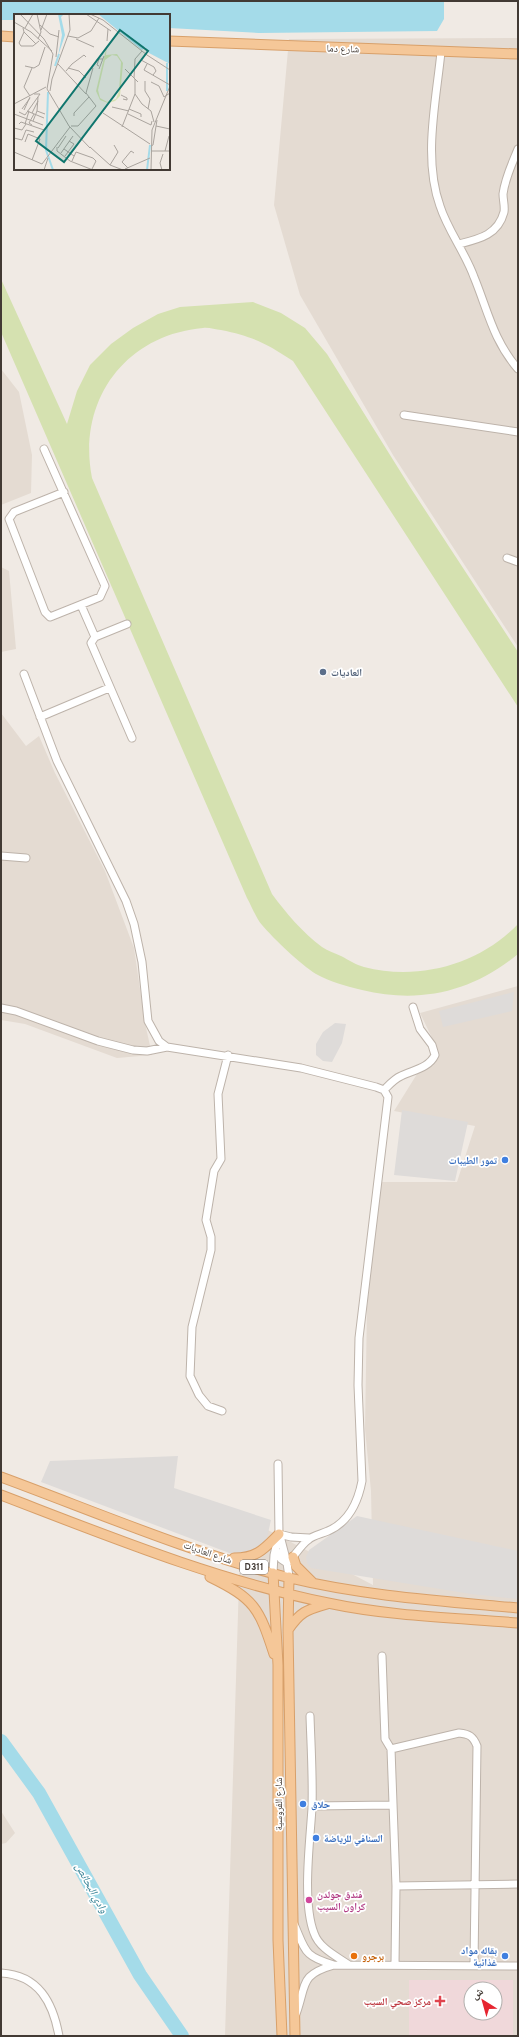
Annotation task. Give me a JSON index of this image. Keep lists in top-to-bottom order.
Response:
{
  "streets": {
    "main road": [
      "شارع دما",
      "شارع العاديات",
      "D311",
      "شارع الفروسية"
    ]
  },
  "crossings": [
    ["شارع العاديات", "شارع الفروسية"]
  ],
  "water": ["وادي البحائص"],
  "places": {
    "other": [
      "العاديات",
      "تمور الطيبات",
      "حلاق",
      "السنافي للرياضة",
      "فندق جولدن كراون السيب",
      "برجرو",
      "بقاله مواد غذائية"
    ],
    "health": ["مركز صحي السيب"]
  },
  "north": "top left"
}
